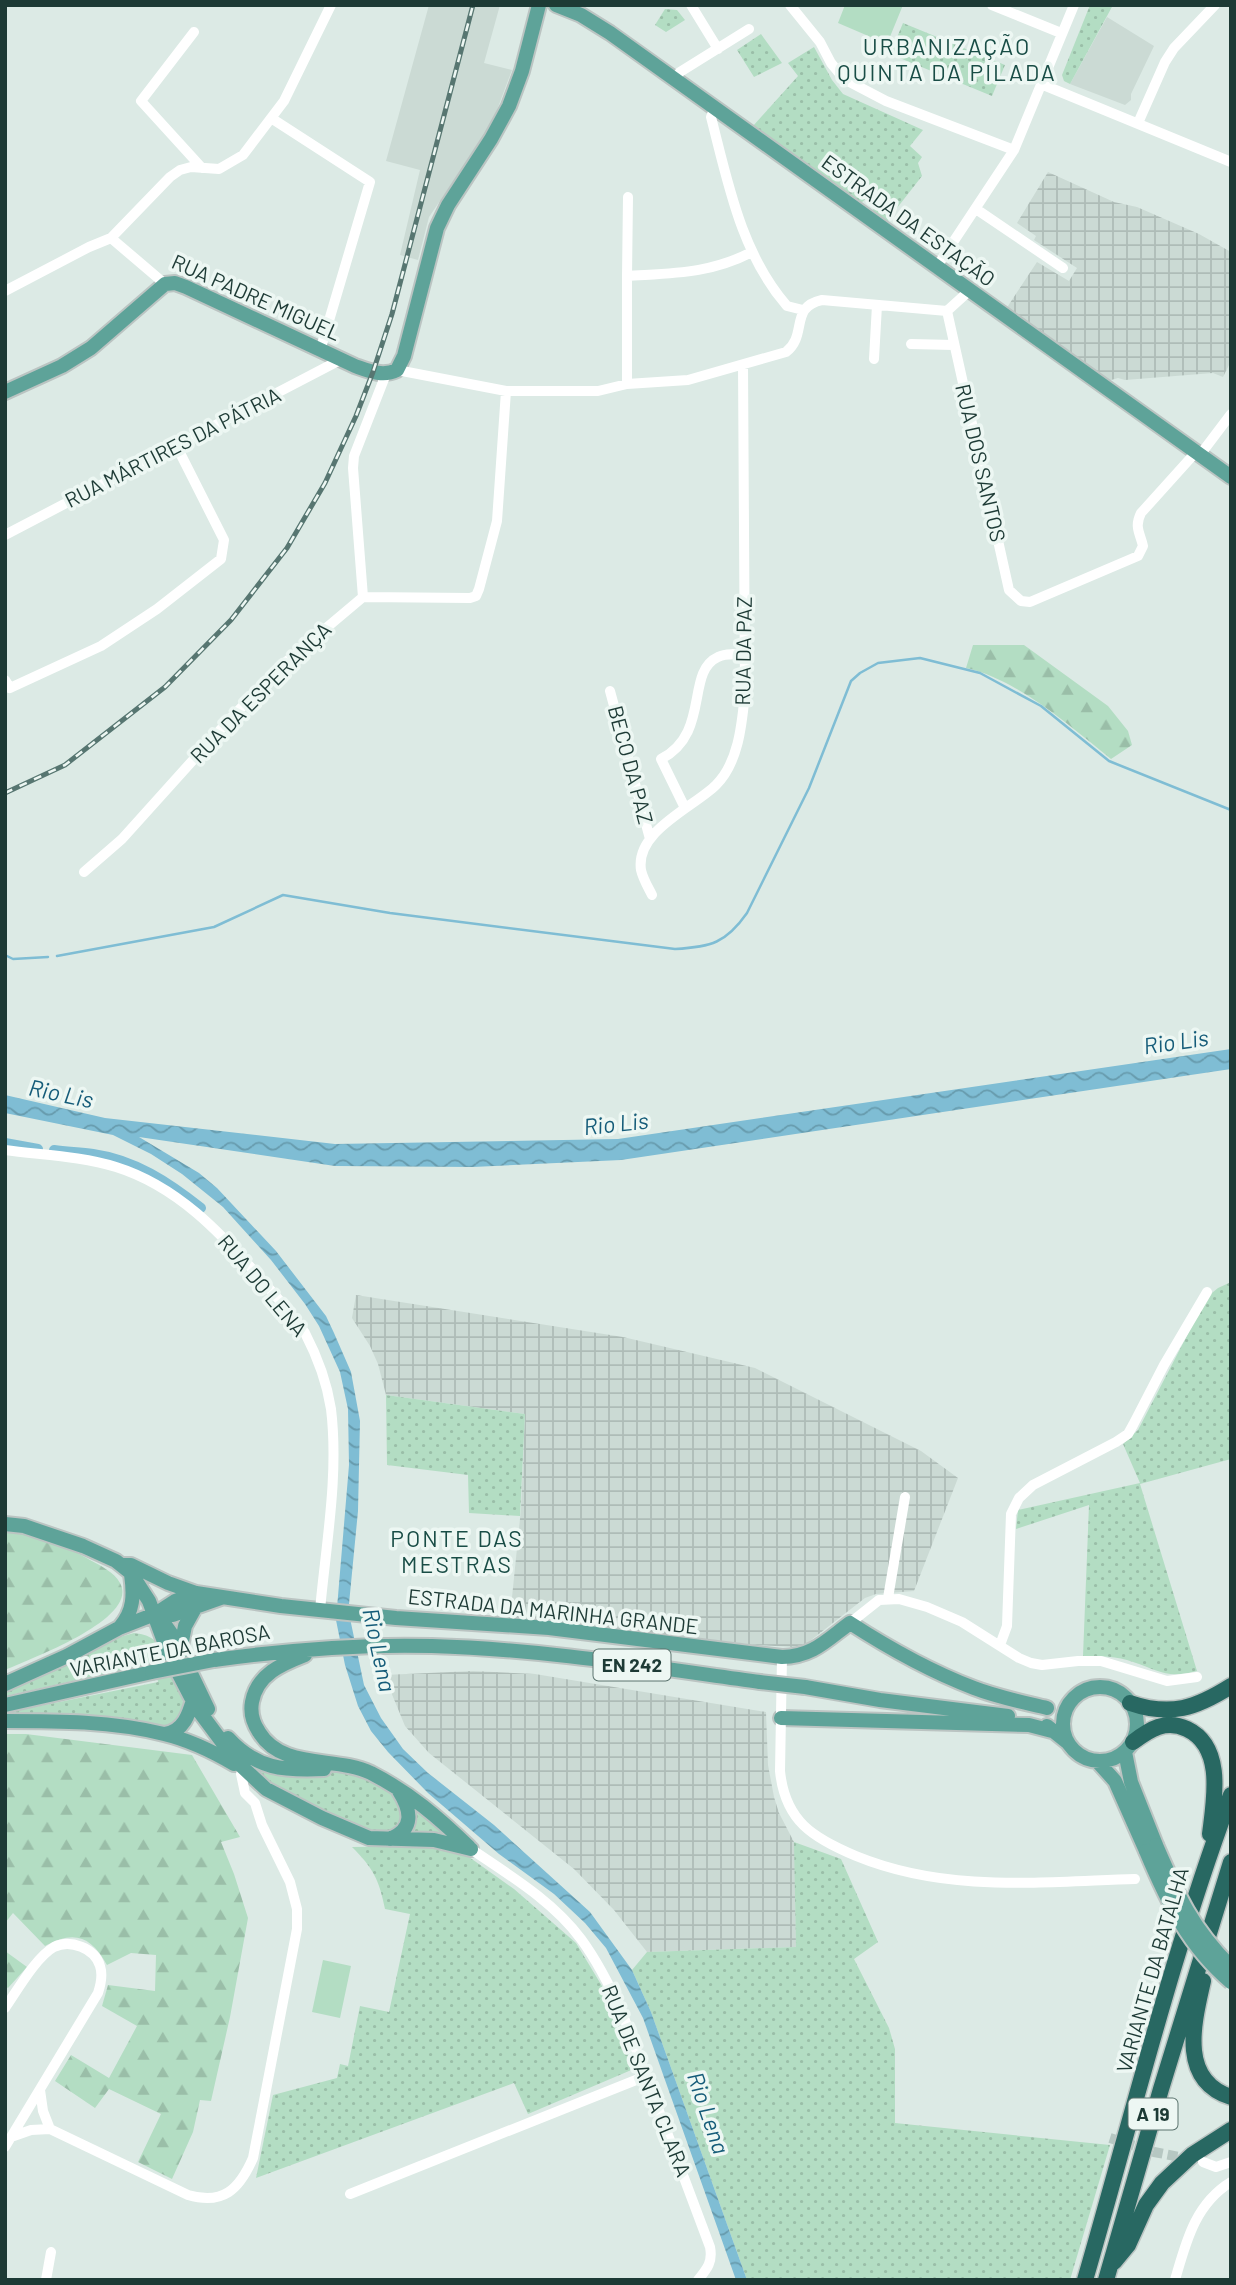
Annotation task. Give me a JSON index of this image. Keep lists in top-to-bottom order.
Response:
{
  "streets": {
    "highway": ["VARIANTE DA BATALHA", "A 19"],
    "main road": [
      "ESTRADA DA ESTAÇÃO",
      "RUA PADRE MIGUEL",
      "ESTRADA DA MARINHA GRANDE",
      "VARIANTE DA BAROSA",
      "EN 242"
    ],
    "street": [
      "RUA MÁRTIRES DA PÁTRIA",
      "RUA DOS SANTOS",
      "RUA DA PAZ",
      "RUA DA ESPERANÇA",
      "BECO DA PAZ",
      "RUA DO LENA",
      "RUA DE SANTA CLARA"
    ]
  },
  "crossings": [
    ["ESTRADA DA ESTAÇÃO", "RUA DOS SANTOS"],
    ["RUA PADRE MIGUEL", "RUA MÁRTIRES DA PÁTRIA"],
    ["RUA DA PAZ", "BECO DA PAZ"],
    ["RUA DO LENA", "ESTRADA DA MARINHA GRANDE"],
    ["ESTRADA DA MARINHA GRANDE", "EN 242"],
    ["VARIANTE DA BAROSA", "EN 242"]
  ],
  "districts": ["URBANIZAÇÃO QUINTA DA PILADA", "PONTE DAS MESTRAS"],
  "water": ["Rio Lis", "Rio Lena"]
}
